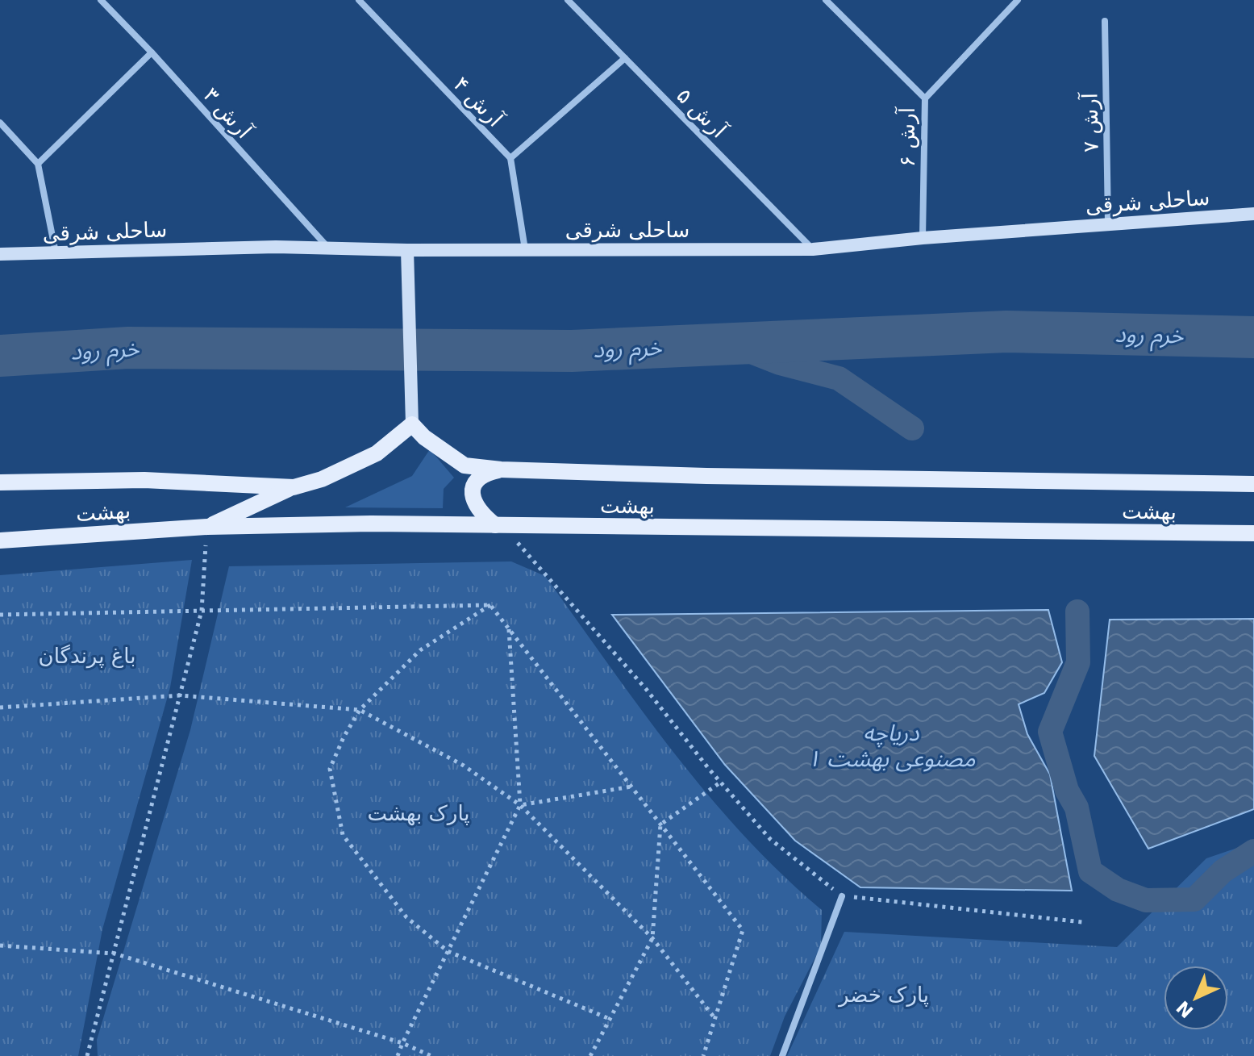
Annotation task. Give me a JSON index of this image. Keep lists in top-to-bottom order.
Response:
{
  "streets": {
    "main road": ["ساحلی شرقی", "بهشت"],
    "street": [
      "آرش ۴",
      "آرش ۳",
      "آرش ۵",
      "آرش ۷",
      "آرش ۶"
    ]
  },
  "crossings": [
    ["آرش ۳", "ساحلی شرقی"],
    ["آرش ۵", "ساحلی شرقی"],
    ["آرش ۷", "ساحلی شرقی"],
    ["آرش ۶", "ساحلی شرقی"]
  ],
  "water": ["خرم رود", "دریاچه مصنوعی بهشت ۱"],
  "parks": ["باغ پرندگان", "پارک بهشت", "پارک خضر"],
  "north": "bottom left"
}
